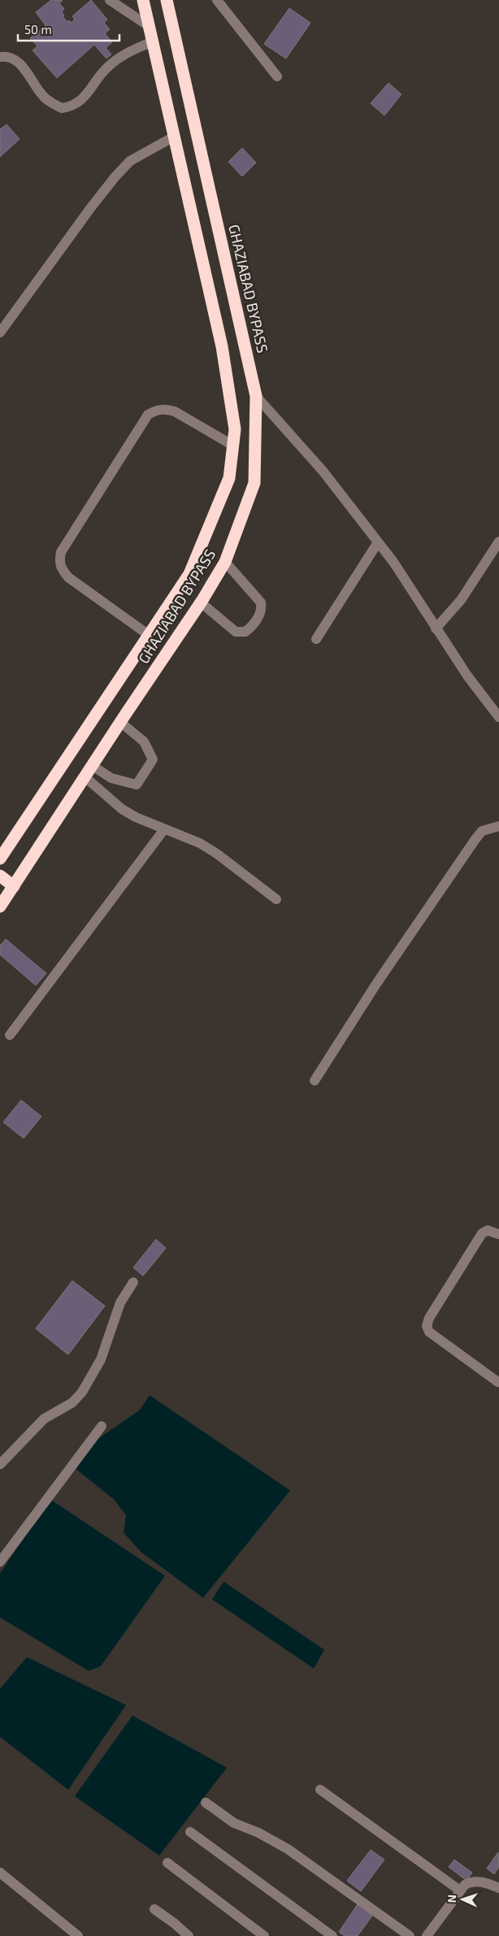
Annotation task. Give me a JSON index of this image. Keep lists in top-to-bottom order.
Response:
{
  "streets": {
    "highway": ["GHAZIABAD BYPASS"]
  },
  "scale_bar": "50 m",
  "north": "left"
}
